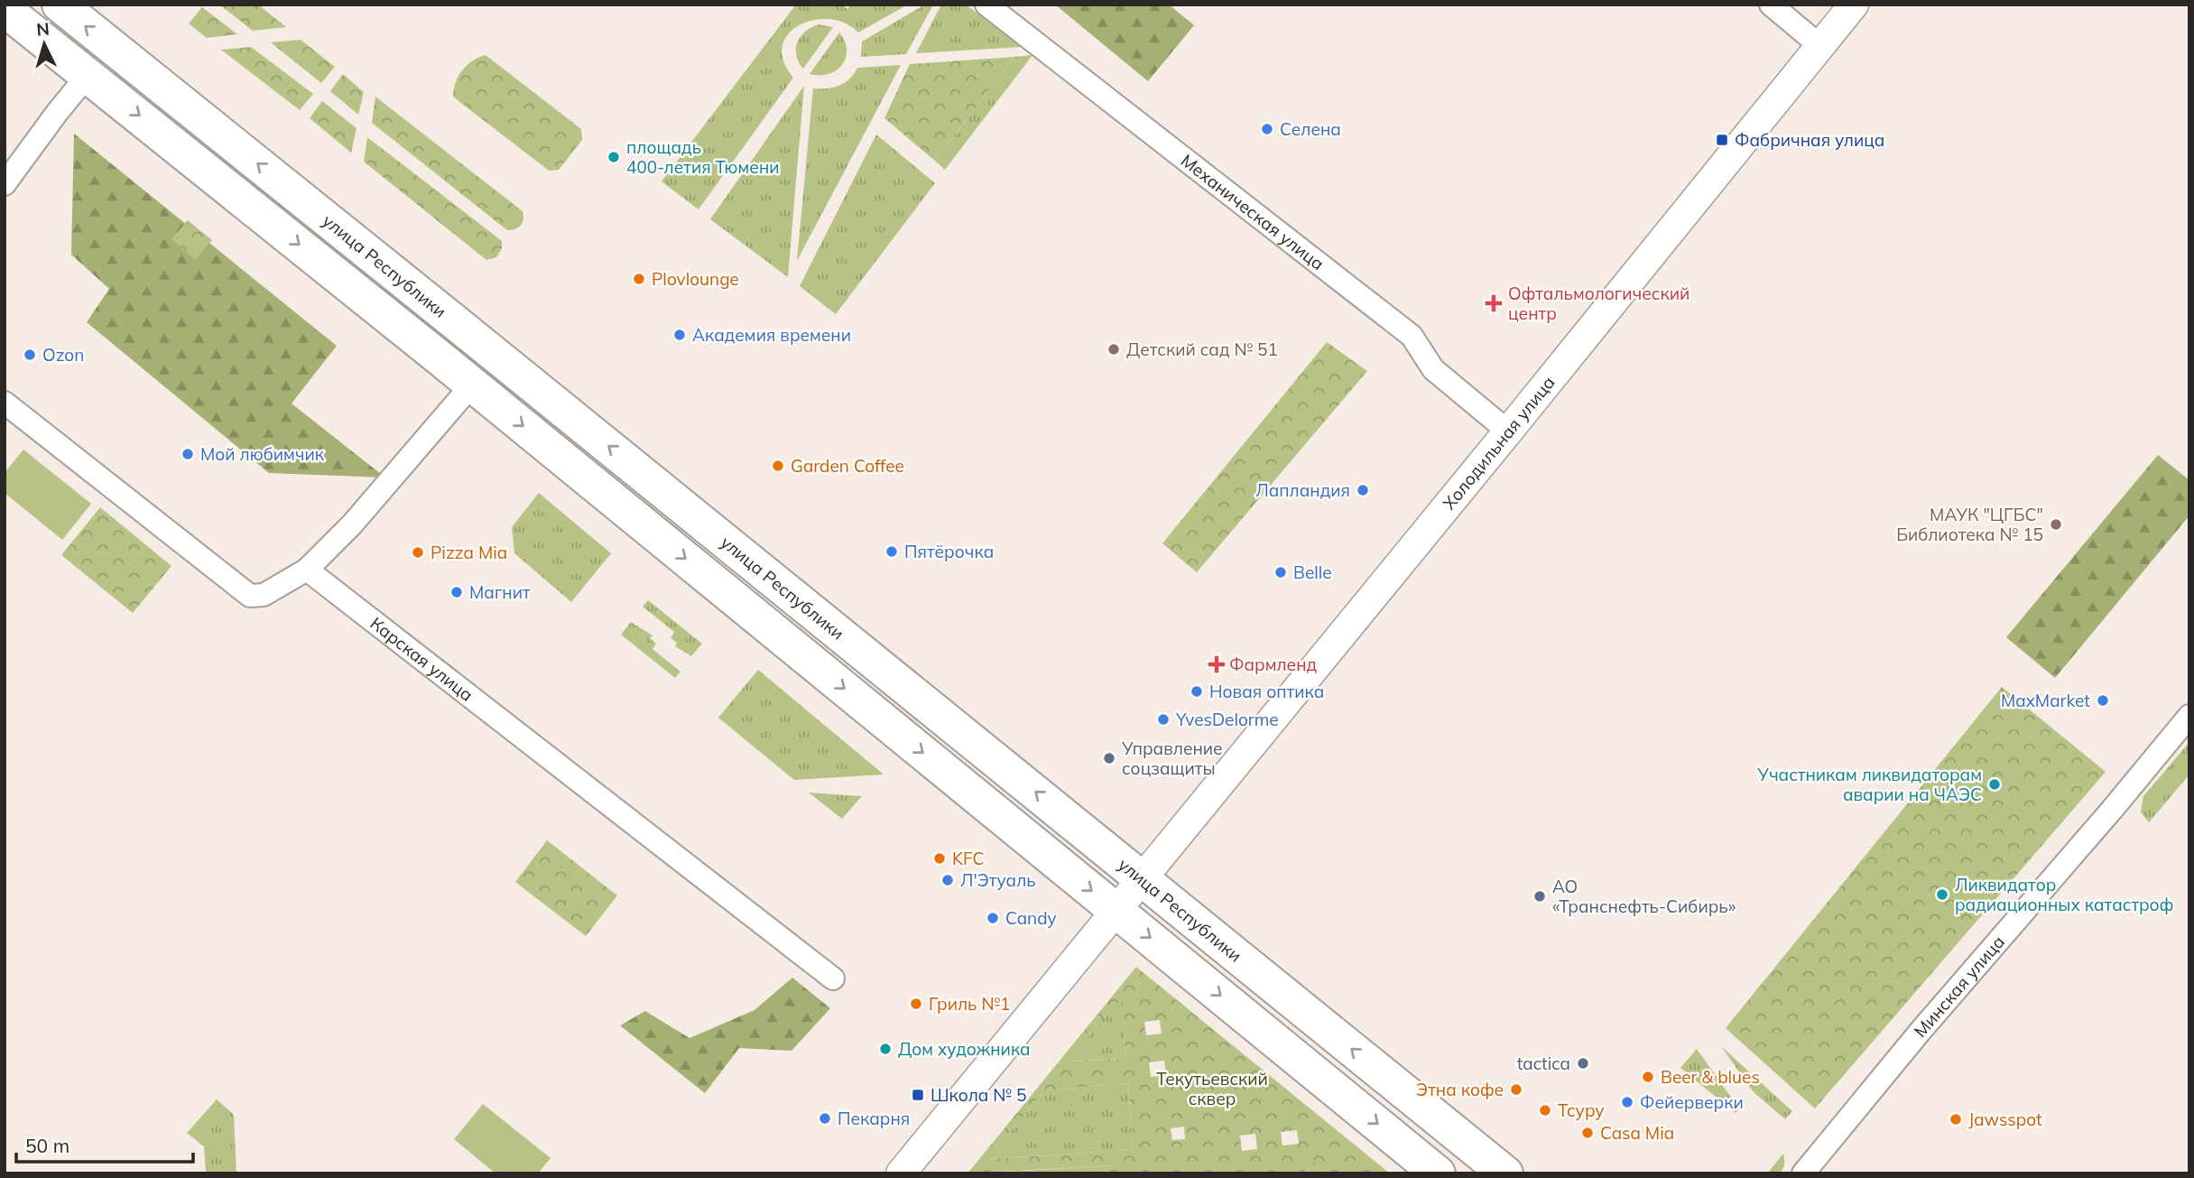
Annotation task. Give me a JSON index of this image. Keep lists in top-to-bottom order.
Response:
{
  "streets": {
    "main road": ["улица Республики"],
    "street": [
      "Механическая улица",
      "Холодильная улица",
      "Карская улица",
      "Минская улица"
    ]
  },
  "crossings": [
    ["Механическая улица", "Холодильная улица"],
    ["улица Республики", "Холодильная улица"]
  ],
  "parks": ["Текутьевский сквер"],
  "places": {
    "other": [
      "Селена",
      "площадь 400-летия Тюмени",
      "Plovlounge",
      "Академия времени",
      "Детский сад № 51",
      "Ozon",
      "Мой любимчик",
      "Garden Coffee",
      "Лапландия",
      "МАУК \"ЦГБС\" Библиотека № 15",
      "Пятёрочка",
      "Pizza Mia",
      "Belle",
      "Магнит",
      "Новая оптика",
      "MaxMarket",
      "YvesDelorme",
      "Управление соцзащиты",
      "Участникам ликвидаторам аварии на ЧАЭС",
      "KFC",
      "Л'Этуаль",
      "Ликвидатор радиационных катастроф",
      "АО «Транснефть-Сибирь»",
      "Candy",
      "Гриль №1",
      "Дом художника",
      "tactica",
      "Beer & blues",
      "Этна кофе",
      "Фейерверки",
      "Тсуру",
      "Пекарня",
      "Jawsspot",
      "Casa Mia"
    ],
    "transit": ["Фабричная улица", "Школа № 5"],
    "health": ["Офтальмологический центр", "Фармленд"]
  },
  "scale_bar": "50 m",
  "north": "top"
}
